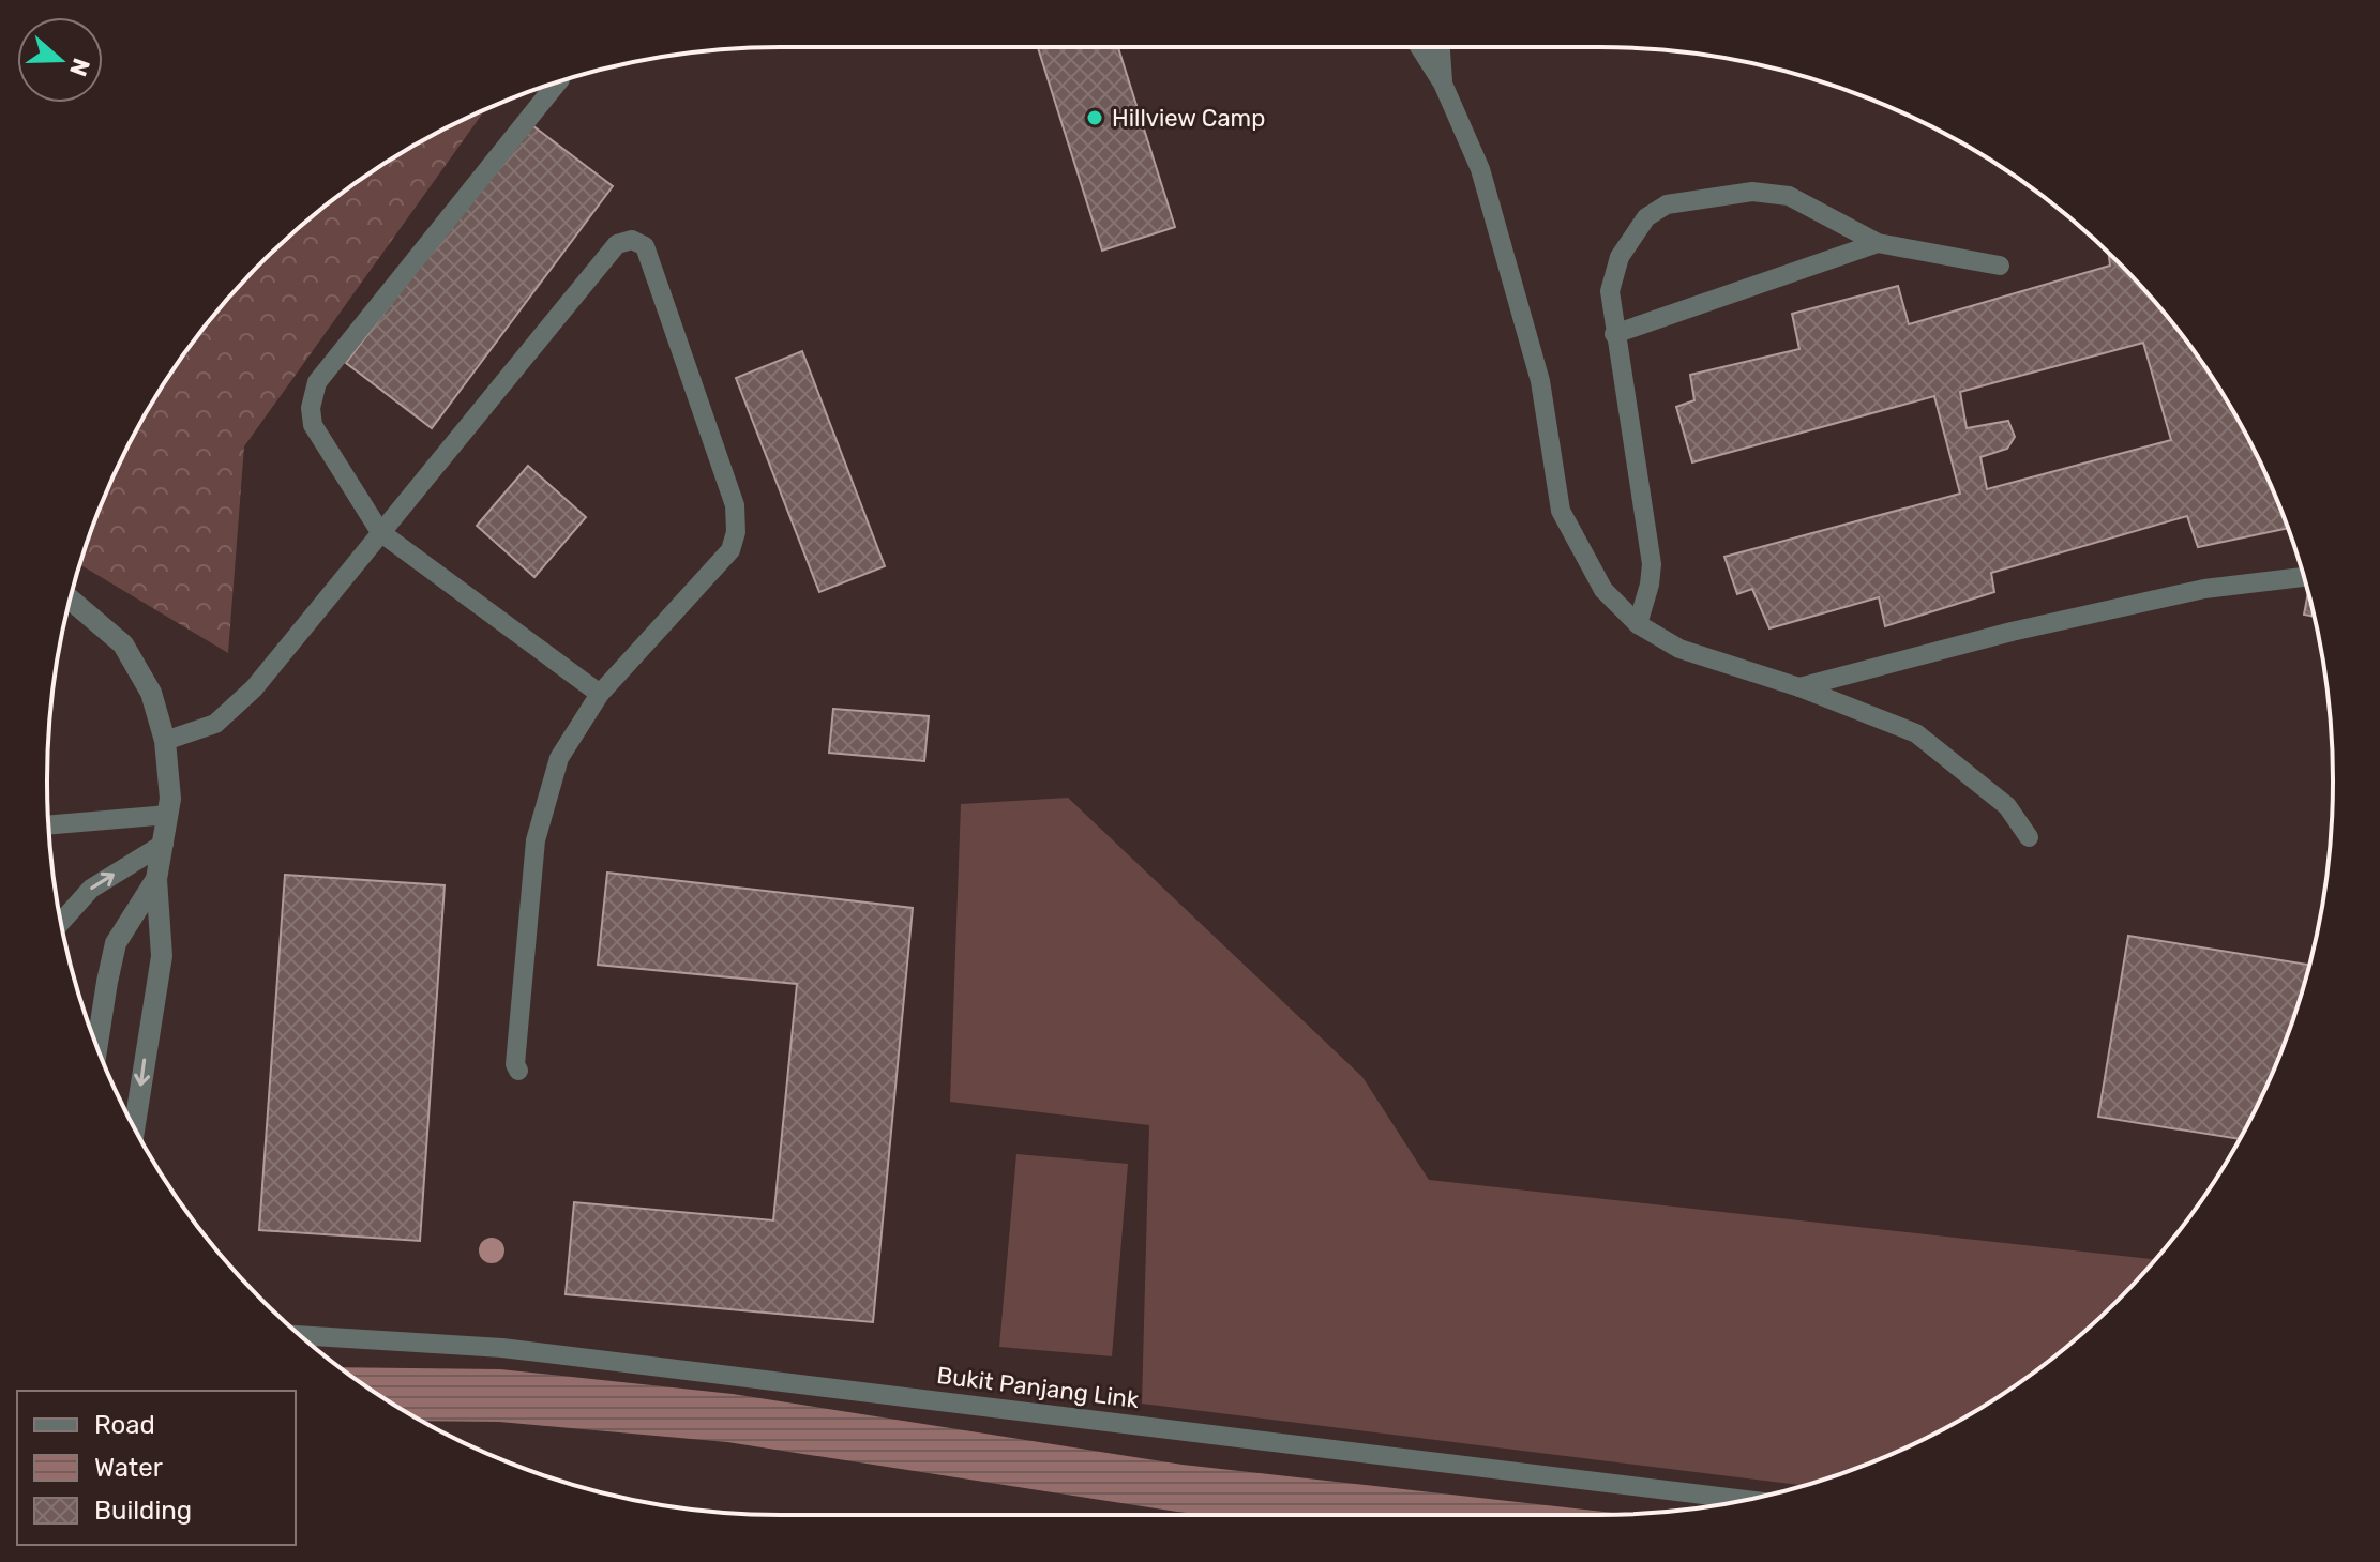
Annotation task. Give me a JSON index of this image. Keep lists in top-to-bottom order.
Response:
{
  "streets": {
    "lane": ["Bukit Panjang Link"]
  },
  "places": ["Hillview Camp"],
  "legend": ["Road", "Water", "Building"],
  "north": "right"
}
